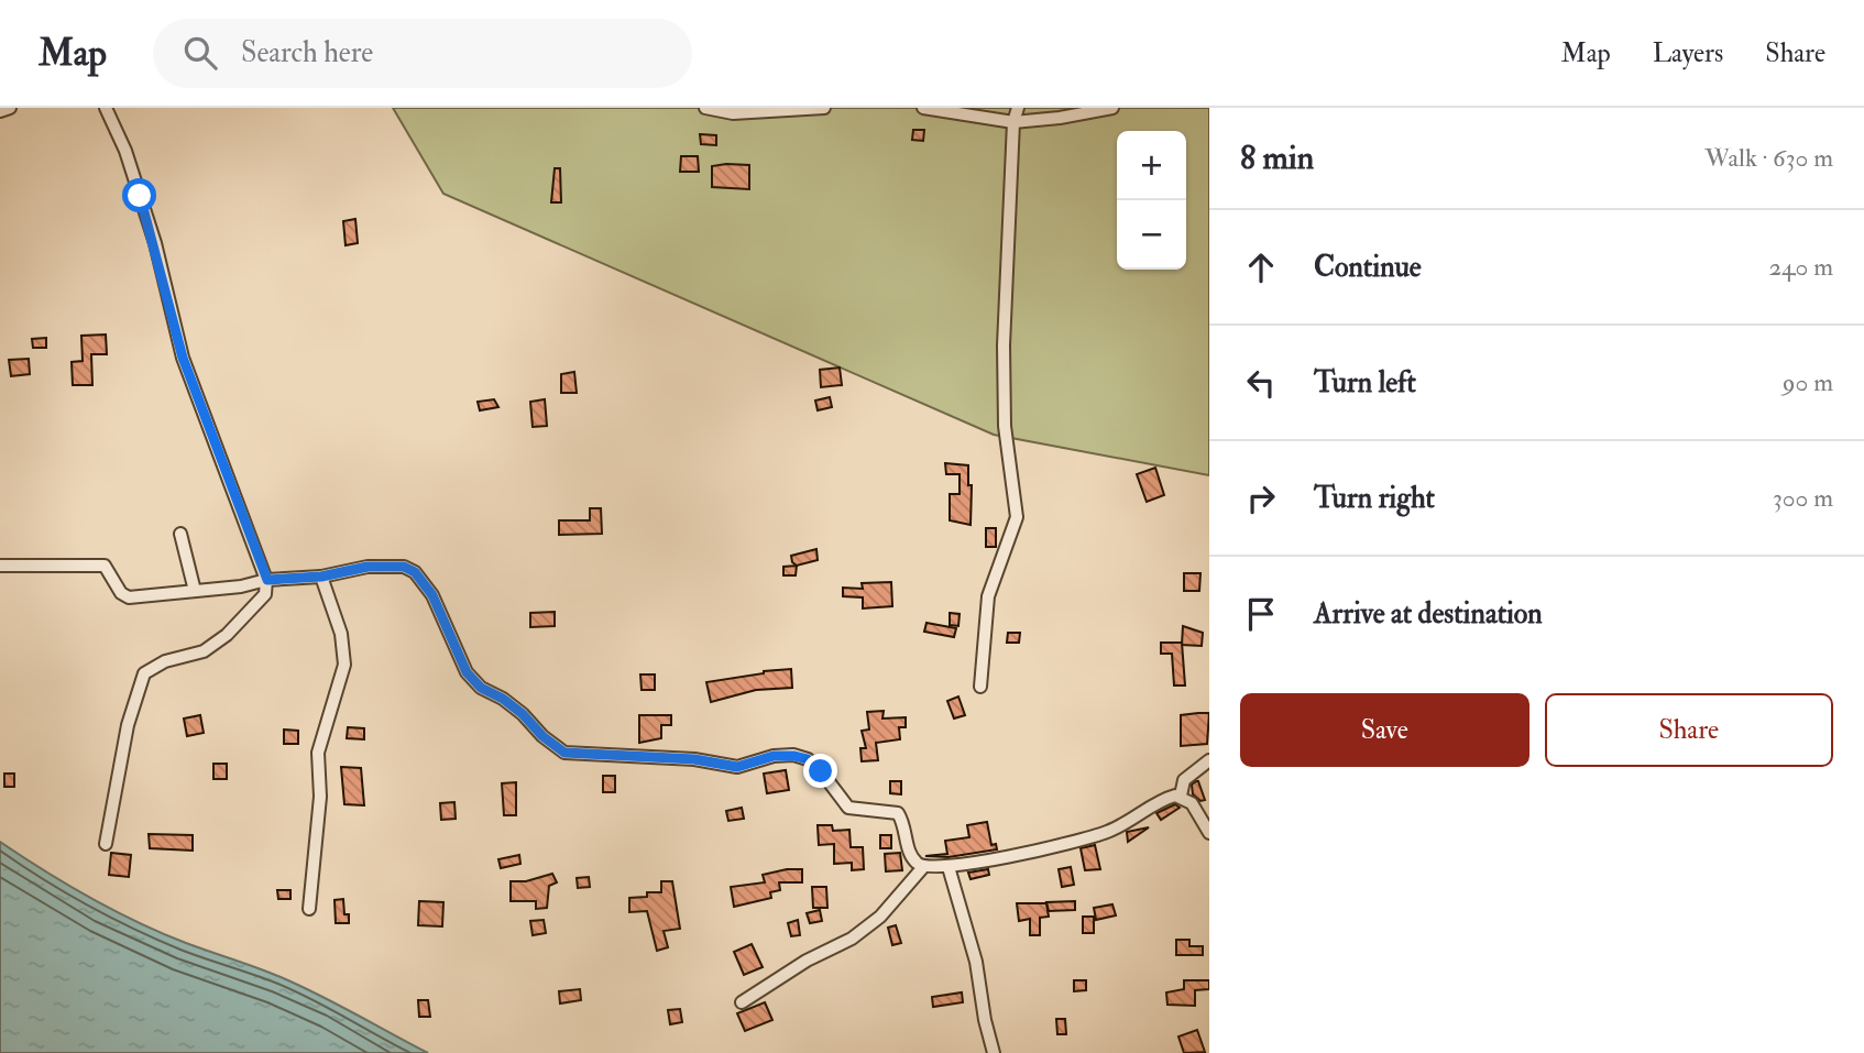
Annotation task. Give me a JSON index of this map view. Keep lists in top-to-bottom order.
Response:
{
  "page": {
    "header": "Map",
    "search": "Search here",
    "nav": ["Map", "Layers", "Share"],
    "heading": ["8 min", "Walk · 630 m"],
    "map_buttons": ["+", "−"],
    "list": [
      ["Continue", "240 m"],
      ["Turn left", "90 m"],
      ["Turn right", "300 m"],
      "Arrive at destination"
    ],
    "buttons": ["Save", "Share"]
  }
}
